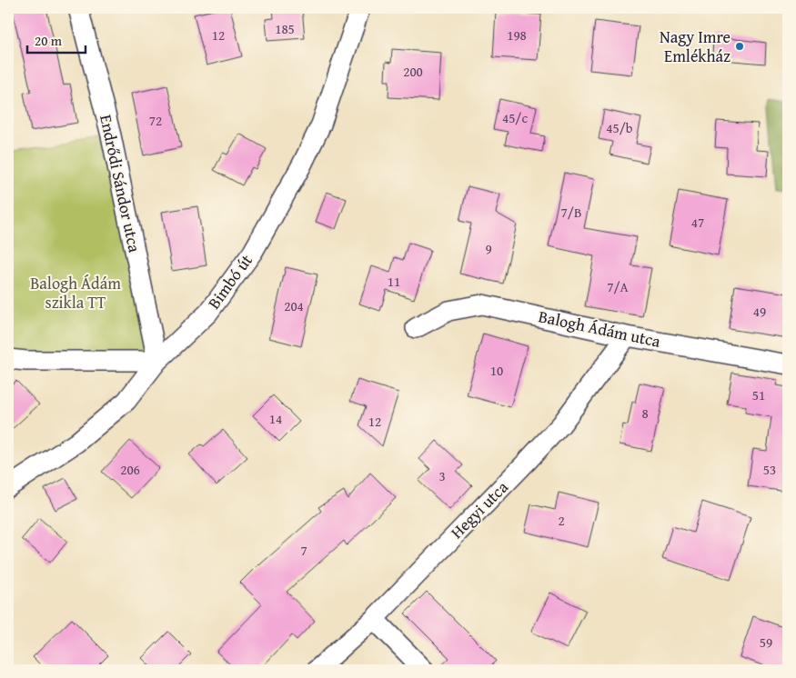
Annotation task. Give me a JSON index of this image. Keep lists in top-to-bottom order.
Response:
{
  "streets": {
    "street": [
      "Endrődi Sándor utca",
      "Bimbó út",
      "Balogh Ádám utca",
      "Hegyi utca"
    ]
  },
  "crossings": [
    ["Endrődi Sándor utca", "Bimbó út"],
    ["Balogh Ádám utca", "Hegyi utca"]
  ],
  "parks": ["Balogh Ádám szikla TT"],
  "places": ["Nagy Imre Emlékház"],
  "house_numbers": [
    "185",
    "12",
    "198",
    "200",
    "45/c",
    "72",
    "45/b",
    "7/B",
    "47",
    "9",
    "11",
    "7/A",
    "204",
    "49",
    "10",
    "51",
    "8",
    "14",
    "12",
    "206",
    "53",
    "3",
    "2",
    "7",
    "59"
  ],
  "scale_bar": "20 m"
}
